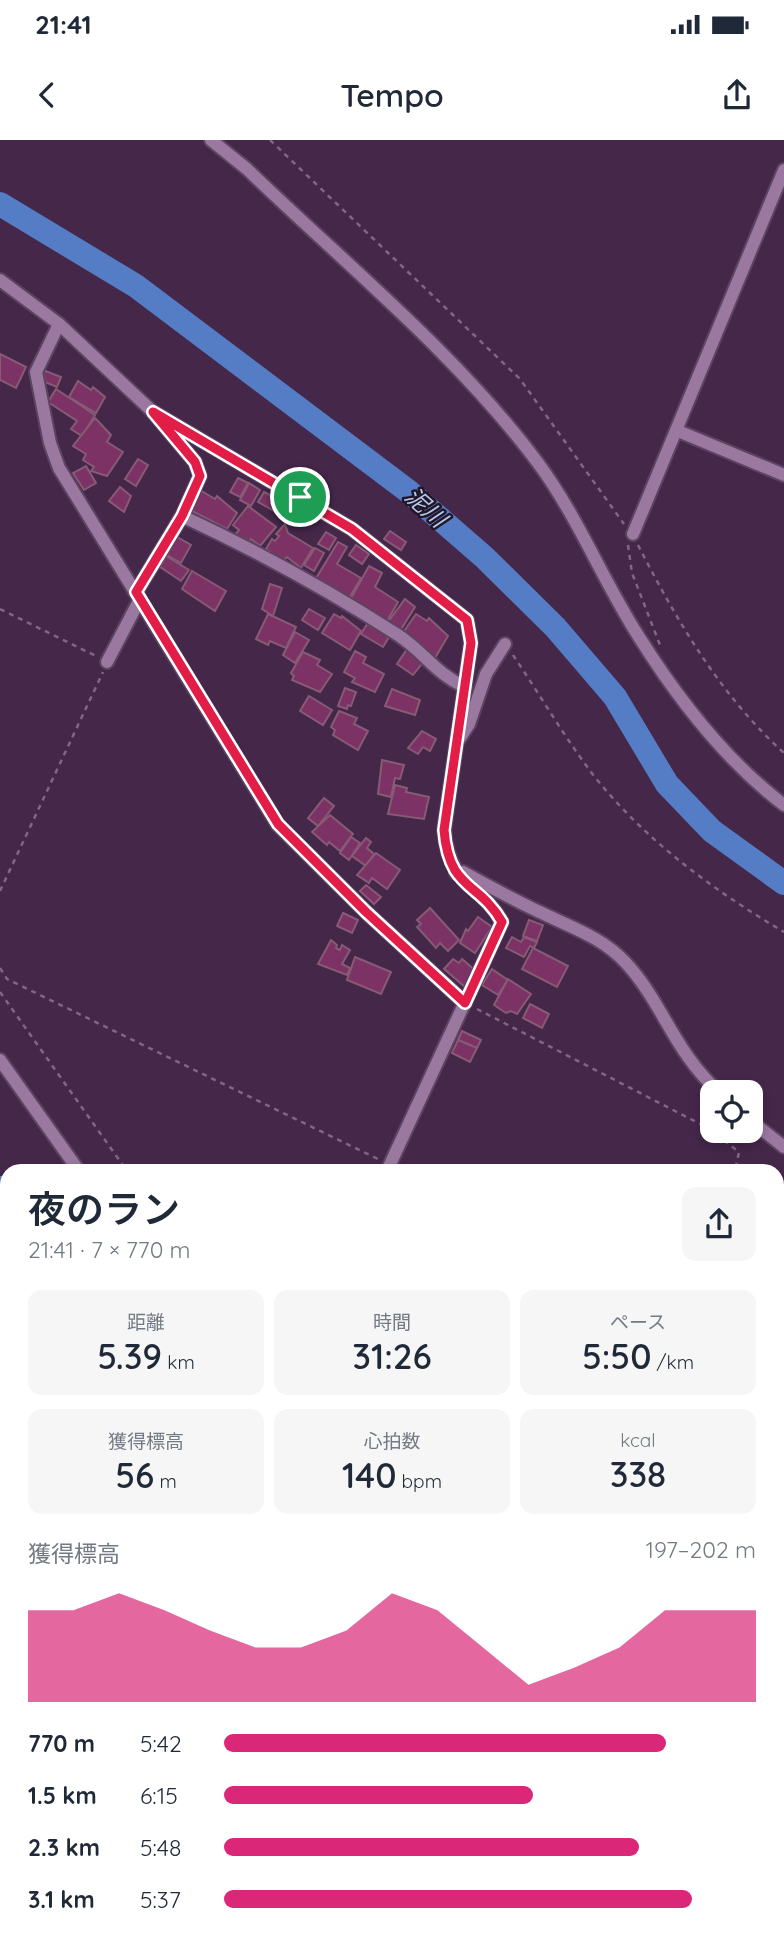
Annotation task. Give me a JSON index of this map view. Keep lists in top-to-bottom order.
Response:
{
  "water": ["泥川"],
  "page": {
    "status": "21:41",
    "header": "Tempo",
    "heading": ["夜のラン", "21:41 · 7 × 770 m"],
    "stats": [
      ["距離", "5.39 km"],
      ["時間", "31:26"],
      ["ペース", "5:50 /km"],
      ["獲得標高", "56 m"],
      ["心拍数", "140 bpm"],
      ["kcal", "338"]
    ],
    "chart": ["獲得標高", "197–202 m"],
    "list": [
      {
        "name": "770 m",
        "note": "5:42"
      },
      {
        "name": "1.5 km",
        "note": "6:15"
      },
      {
        "name": "2.3 km",
        "note": "5:48"
      },
      {
        "name": "3.1 km",
        "note": "5:37"
      }
    ]
  }
}
